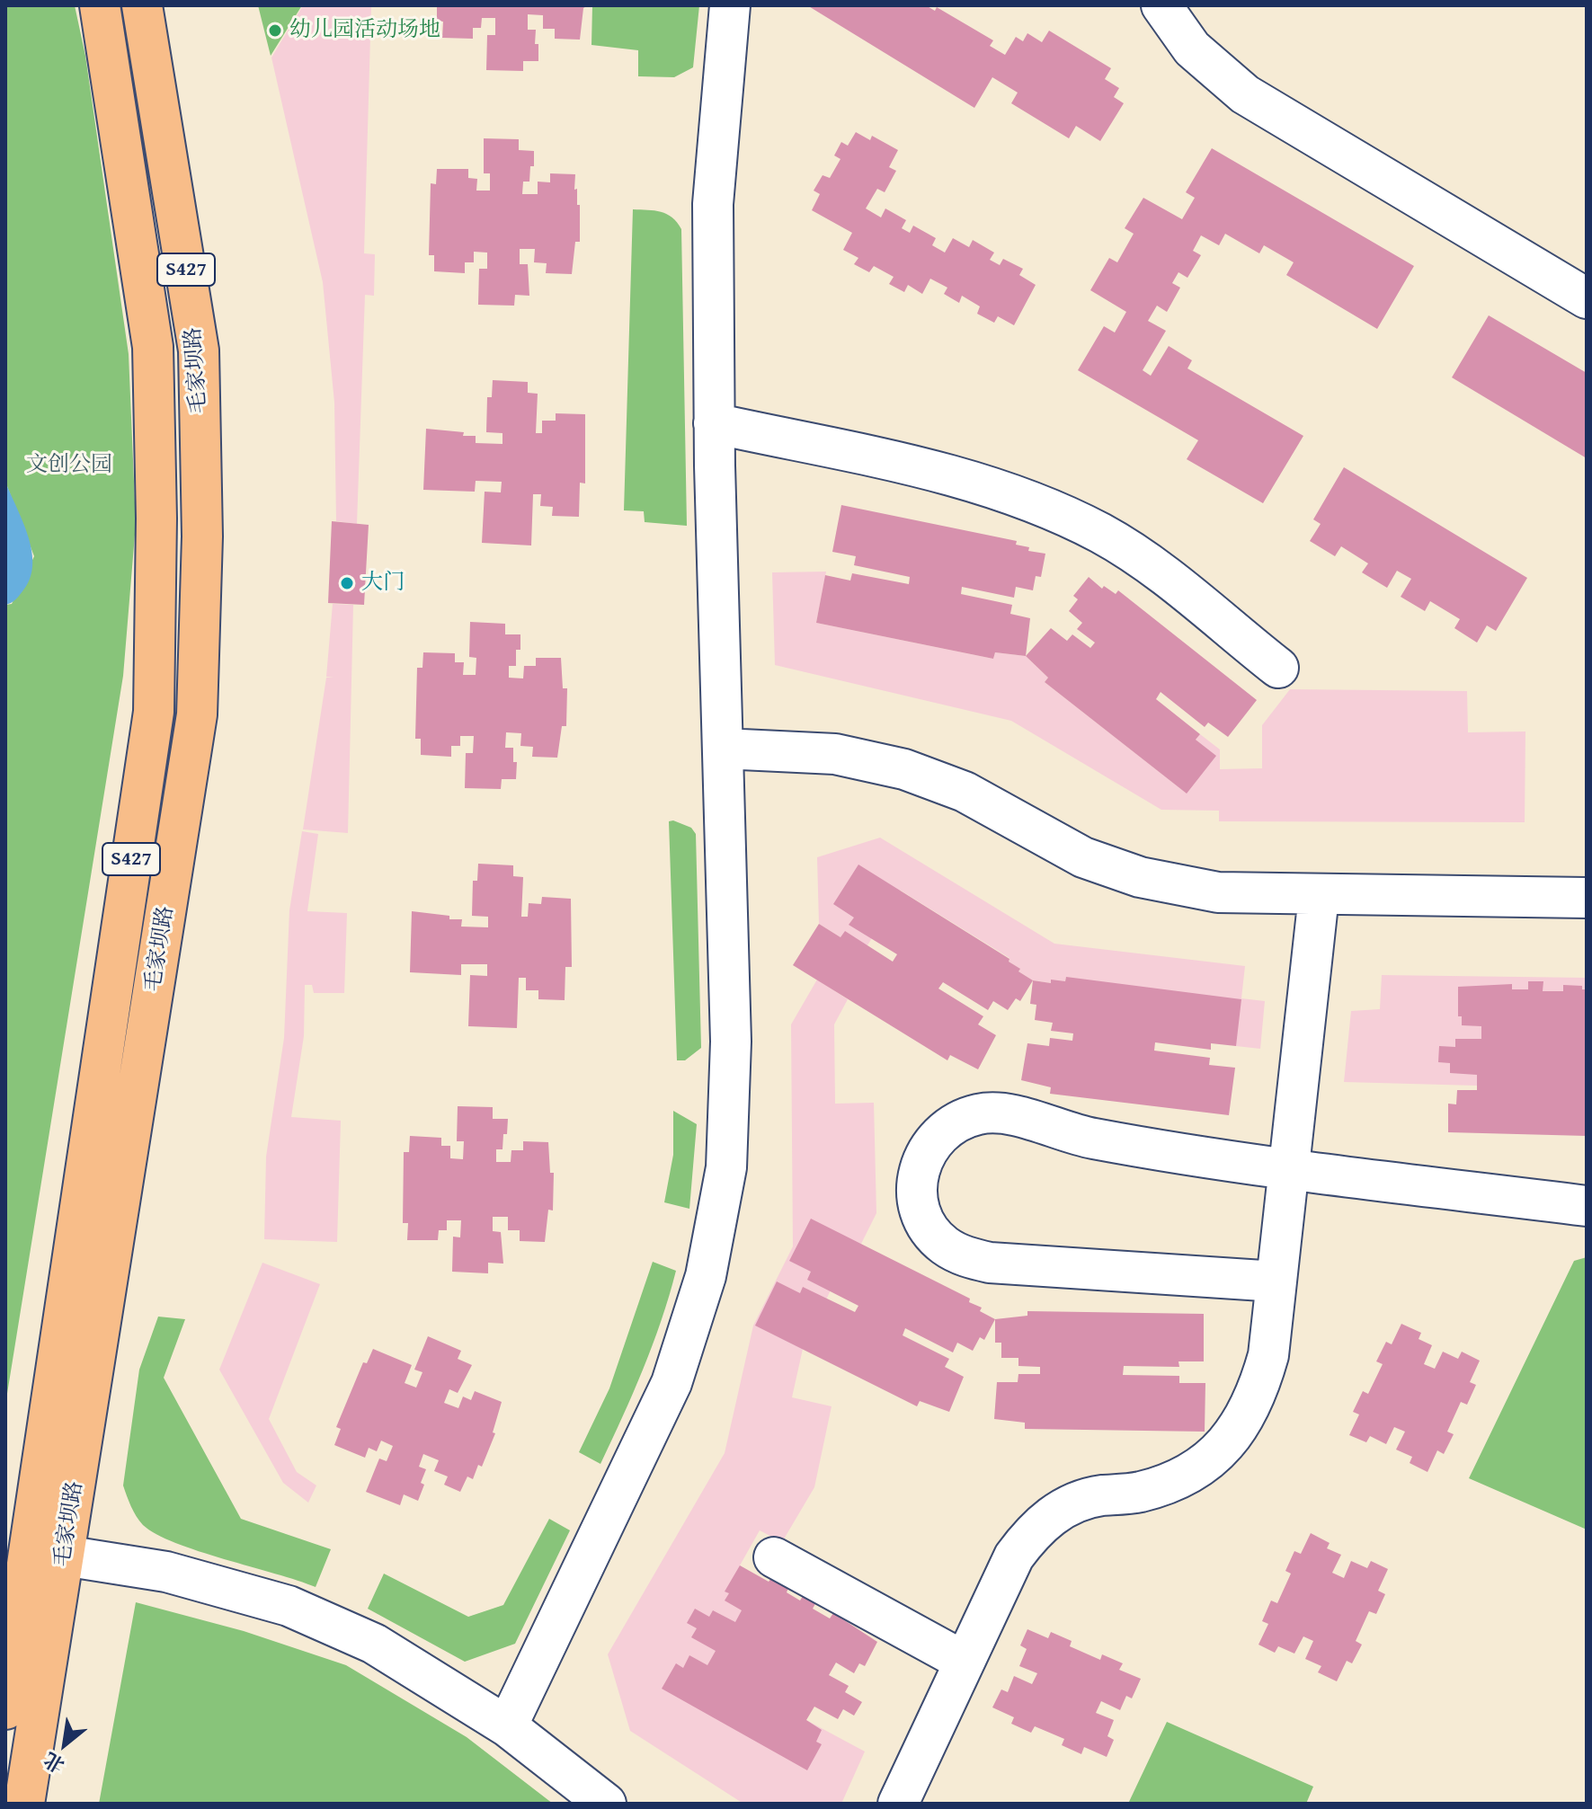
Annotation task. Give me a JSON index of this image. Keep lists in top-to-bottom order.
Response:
{
  "streets": {
    "main road": ["S427", "毛家坝路"]
  },
  "parks": ["文创公园"],
  "places": ["幼儿园活动场地", "大门"],
  "north": "bottom left"
}
